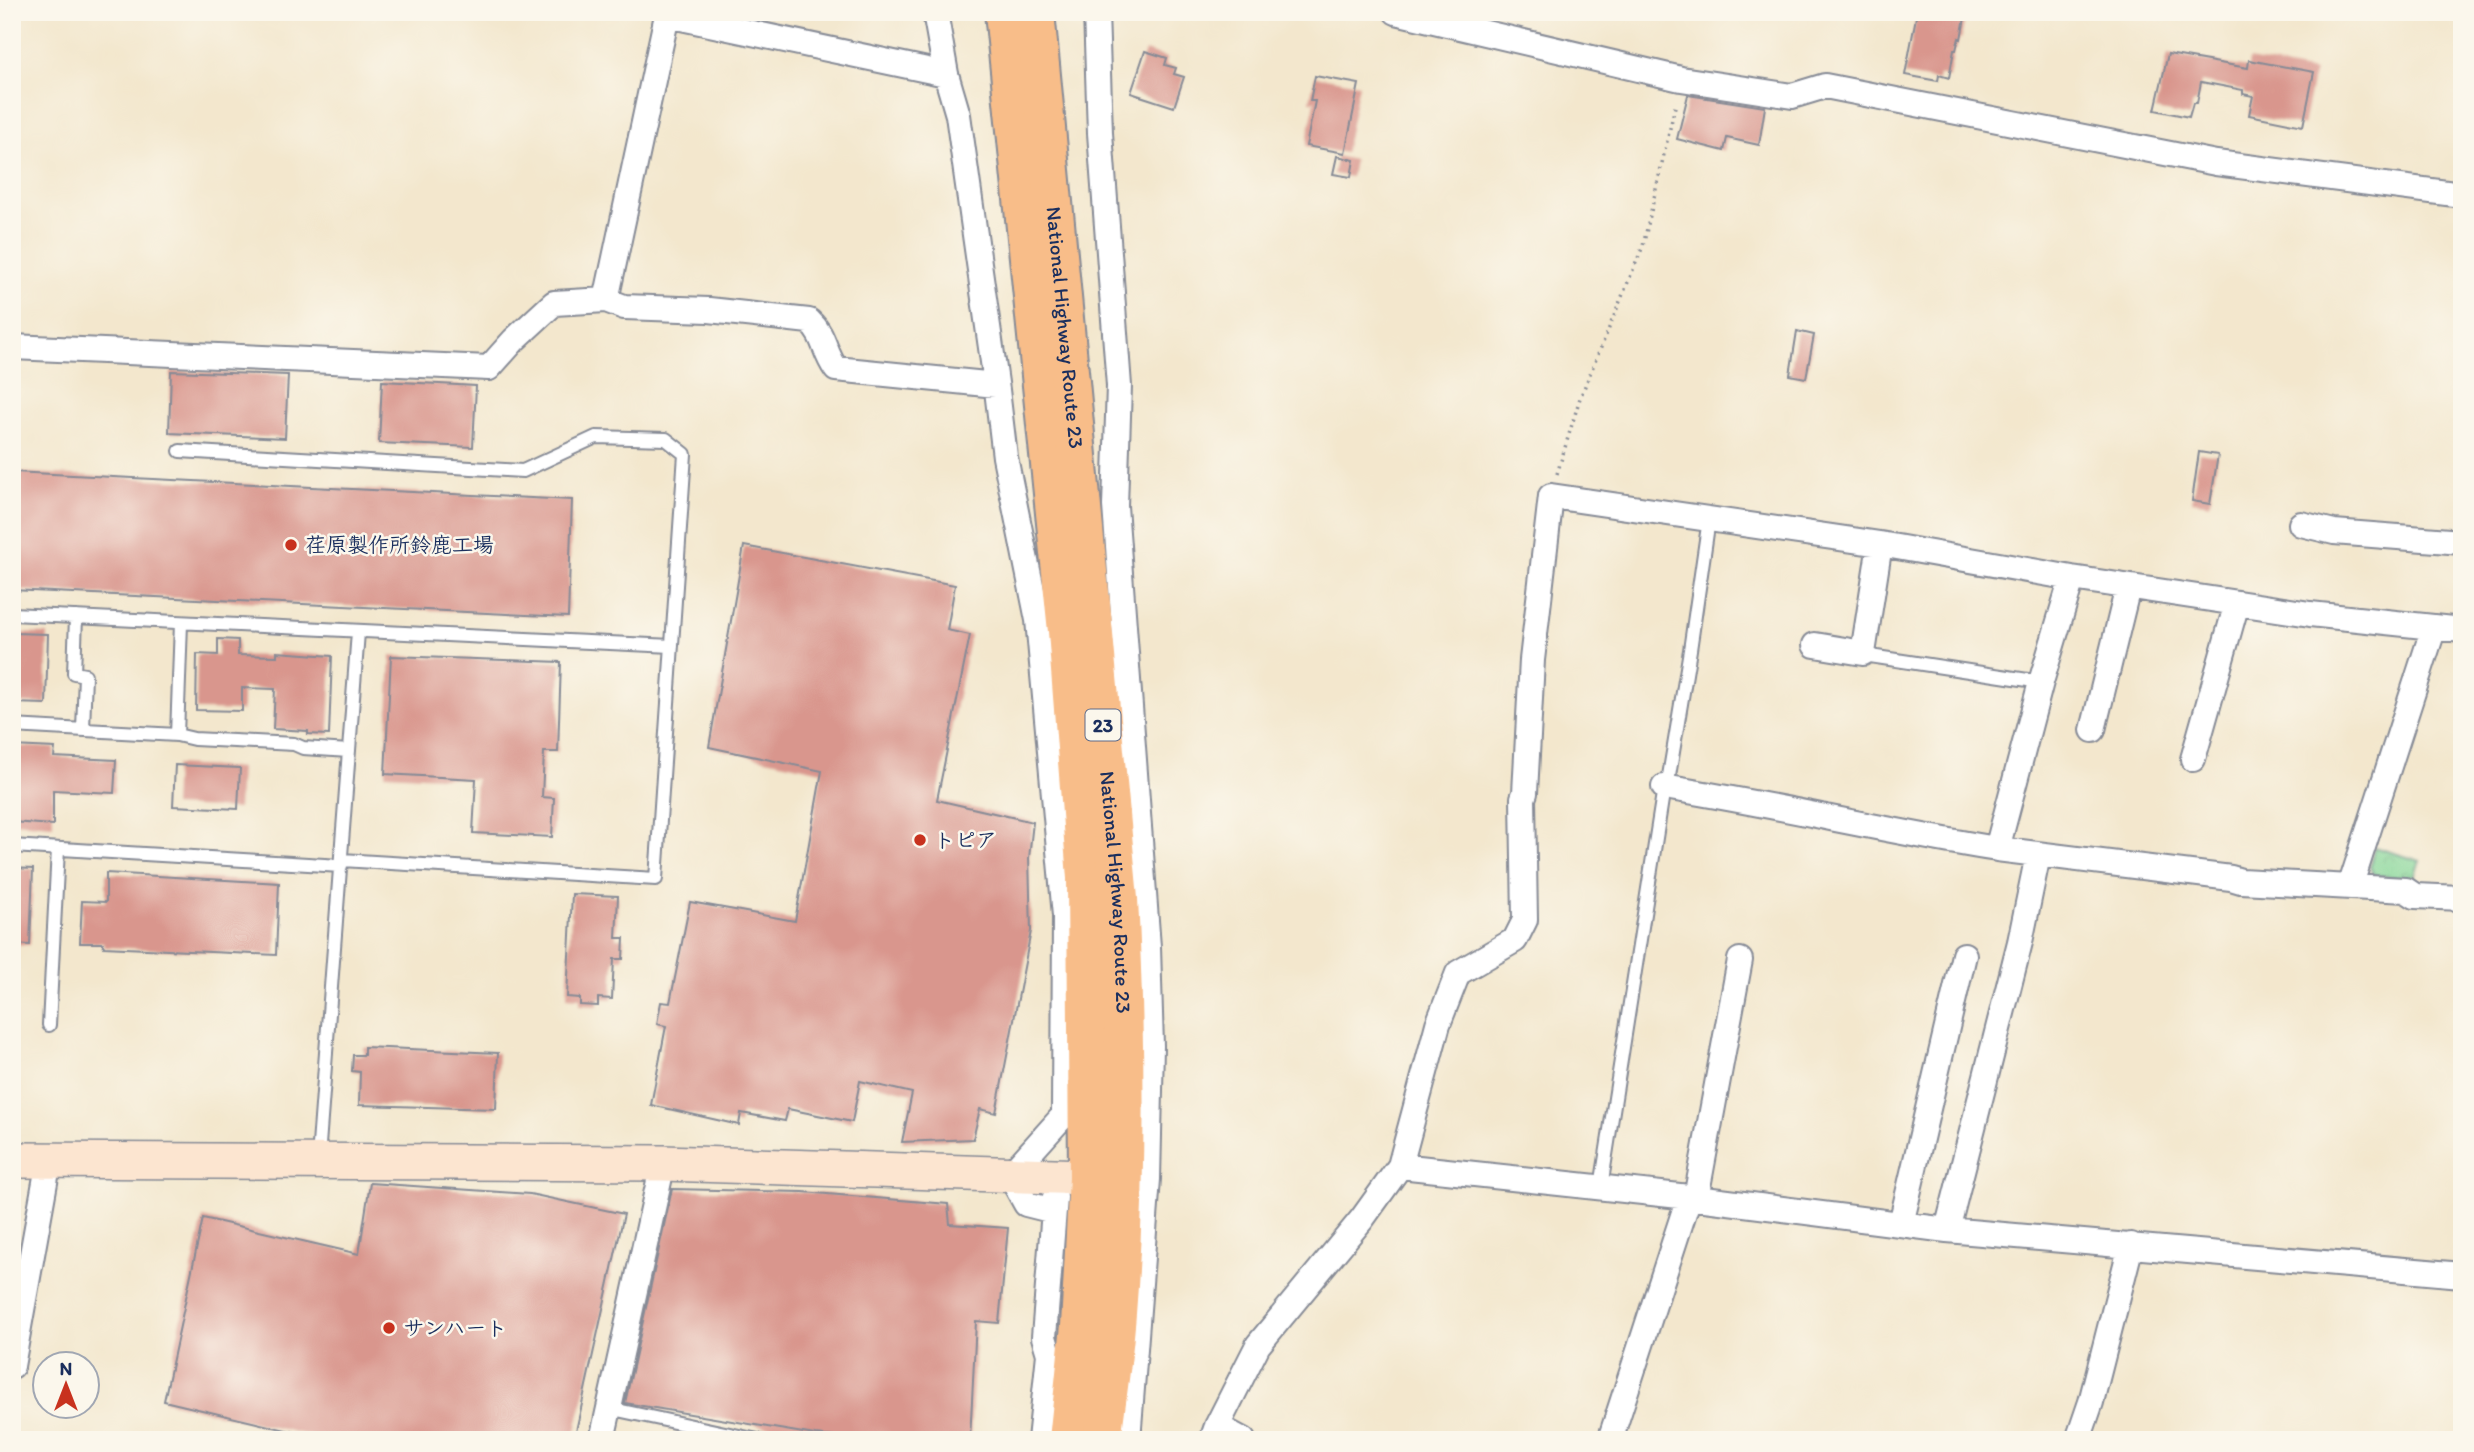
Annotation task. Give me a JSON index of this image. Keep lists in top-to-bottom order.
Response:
{
  "streets": {
    "highway": ["National Highway Route 23", "23"]
  },
  "places": ["荏原製作所鈴鹿工場", "トピア", "サンハート"],
  "north": "top"
}
